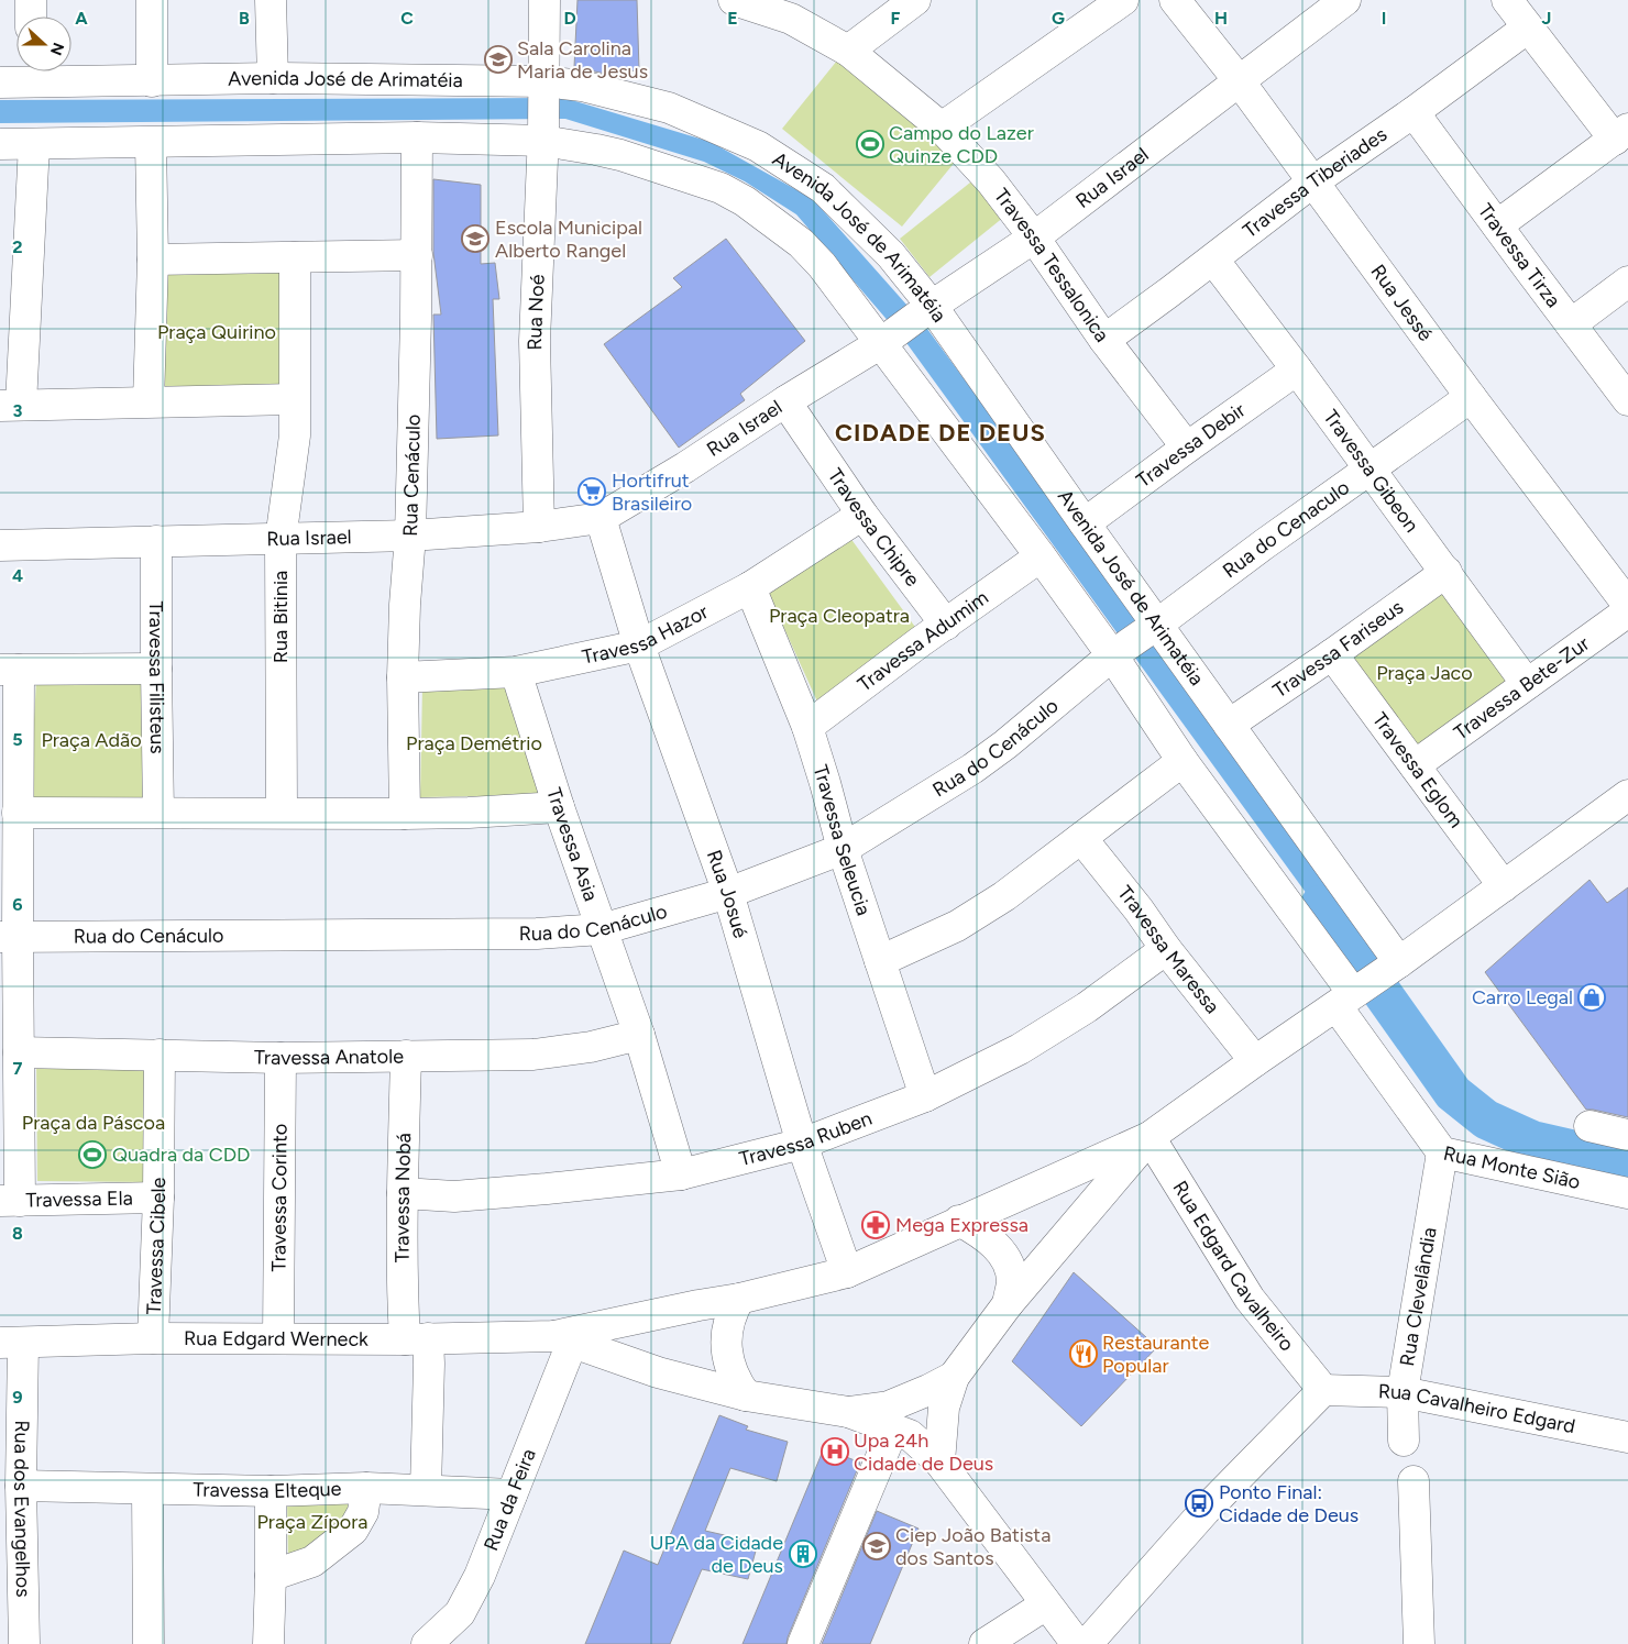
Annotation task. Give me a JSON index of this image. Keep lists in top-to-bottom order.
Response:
{
  "streets": {
    "street": [
      "Avenida José de Arimatéia",
      "Rua Israel",
      "Travessa Tiberiades",
      "Travessa Tirza",
      "Travessa Tessalonica",
      "Rua Jessé",
      "Rua Noé",
      "Travessa Debir",
      "Travessa Gibeon",
      "Rua Cenáculo",
      "Travessa Chipre",
      "Rua do Cenaculo",
      "Rua Bitinia",
      "Travessa Hazor",
      "Travessa Adumim",
      "Travessa Fariseus",
      "Travessa Filisteus",
      "Travessa Bete-Zur",
      "Rua do Cenáculo",
      "Travessa Eglom",
      "Travessa Seleucia",
      "Travessa Asia",
      "Rua Josué",
      "Travessa Maressa",
      "Travessa Anatole",
      "Travessa Ruben",
      "Rua Monte Sião",
      "Travessa Nobá",
      "Travessa Corinto",
      "Travessa Ela",
      "Travessa Cibele",
      "Rua Edgard Cavalheiro",
      "Rua Clevelândia",
      "Rua Edgard Werneck",
      "Rua Cavalheiro Edgard",
      "Travessa Elteque",
      "Rua da Feira",
      "Rua dos Evangelhos"
    ]
  },
  "crossings": [
    ["Avenida José de Arimatéia", "Rua Israel"],
    ["Avenida José de Arimatéia", "Rua Noé"],
    ["Avenida José de Arimatéia", "Travessa Debir"],
    ["Avenida José de Arimatéia", "Rua do Cenaculo"],
    ["Avenida José de Arimatéia", "Travessa Fariseus"],
    ["Rua Israel", "Travessa Tessalonica"],
    ["Rua Israel", "Rua Jessé"],
    ["Rua Israel", "Rua Noé"],
    ["Rua Israel", "Rua Cenáculo"],
    ["Rua Israel", "Travessa Chipre"],
    ["Rua Israel", "Rua Bitinia"],
    ["Rua Israel", "Travessa Filisteus"],
    ["Rua Israel", "Rua Josué"],
    ["Travessa Tiberiades", "Travessa Tirza"],
    ["Travessa Tiberiades", "Travessa Tessalonica"],
    ["Travessa Tiberiades", "Rua Jessé"],
    ["Travessa Tiberiades", "Travessa Gibeon"],
    ["Travessa Tessalonica", "Travessa Debir"],
    ["Rua Jessé", "Rua do Cenaculo"],
    ["Travessa Debir", "Travessa Gibeon"],
    ["Travessa Gibeon", "Rua do Cenaculo"],
    ["Travessa Gibeon", "Travessa Fariseus"],
    ["Travessa Gibeon", "Travessa Bete-Zur"],
    ["Rua Cenáculo", "Travessa Hazor"],
    ["Travessa Chipre", "Travessa Hazor"],
    ["Travessa Chipre", "Travessa Adumim"],
    ["Rua do Cenaculo", "Rua do Cenáculo"],
    ["Travessa Hazor", "Travessa Seleucia"],
    ["Travessa Hazor", "Travessa Asia"],
    ["Travessa Hazor", "Rua Josué"],
    ["Travessa Adumim", "Travessa Seleucia"],
    ["Travessa Fariseus", "Travessa Eglom"],
    ["Travessa Bete-Zur", "Travessa Eglom"],
    ["Rua do Cenáculo", "Travessa Seleucia"],
    ["Rua do Cenáculo", "Travessa Asia"],
    ["Rua do Cenáculo", "Rua Josué"],
    ["Travessa Seleucia", "Travessa Ruben"],
    ["Travessa Asia", "Travessa Anatole"],
    ["Travessa Asia", "Travessa Ruben"],
    ["Rua Josué", "Travessa Ruben"],
    ["Travessa Maressa", "Travessa Ruben"],
    ["Travessa Anatole", "Travessa Nobá"],
    ["Travessa Anatole", "Travessa Corinto"],
    ["Travessa Anatole", "Travessa Cibele"],
    ["Travessa Ruben", "Travessa Nobá"],
    ["Rua Monte Sião", "Rua Clevelândia"],
    ["Travessa Nobá", "Rua Edgard Werneck"],
    ["Travessa Nobá", "Travessa Elteque"],
    ["Travessa Corinto", "Rua Edgard Werneck"],
    ["Travessa Ela", "Travessa Cibele"],
    ["Travessa Cibele", "Rua Edgard Werneck"],
    ["Rua Edgard Cavalheiro", "Rua Cavalheiro Edgard"],
    ["Rua Clevelândia", "Rua Cavalheiro Edgard"],
    ["Rua Edgard Werneck", "Rua da Feira"],
    ["Rua Edgard Werneck", "Rua dos Evangelhos"],
    ["Travessa Elteque", "Rua da Feira"],
    ["Travessa Elteque", "Rua dos Evangelhos"]
  ],
  "districts": ["CIDADE DE DEUS"],
  "parks": [
    "Praça Quirino",
    "Praça Cleopatra",
    "Praça Jaco",
    "Praça Adão",
    "Praça Demétrio",
    "Praça da Páscoa",
    "Praça Zípora"
  ],
  "places": {
    "school or university": ["Sala Carolina Maria de Jesus", "Escola Municipal Alberto Rangel", "Ciep João Batista dos Santos"],
    "sports": ["Campo do Lazer Quinze CDD", "Quadra da CDD"],
    "supermarket": ["Hortifrut Brasileiro"],
    "shop": ["Carro Legal"],
    "pharmacy": ["Mega Expressa"],
    "restaurant": ["Restaurante Popular"],
    "hospital": ["Upa 24h Cidade de Deus"],
    "bus stop": ["Ponto Final: Cidade de Deus"],
    "building": ["UPA da Cidade de Deus"]
  },
  "north": "right",
  "grid": {
    "columns": [
      "A",
      "B",
      "C",
      "D",
      "E",
      "F",
      "G",
      "H",
      "I",
      "J"
    ],
    "rows": [
      "2",
      "3",
      "4",
      "5",
      "6",
      "7",
      "8",
      "9"
    ]
  }
}
